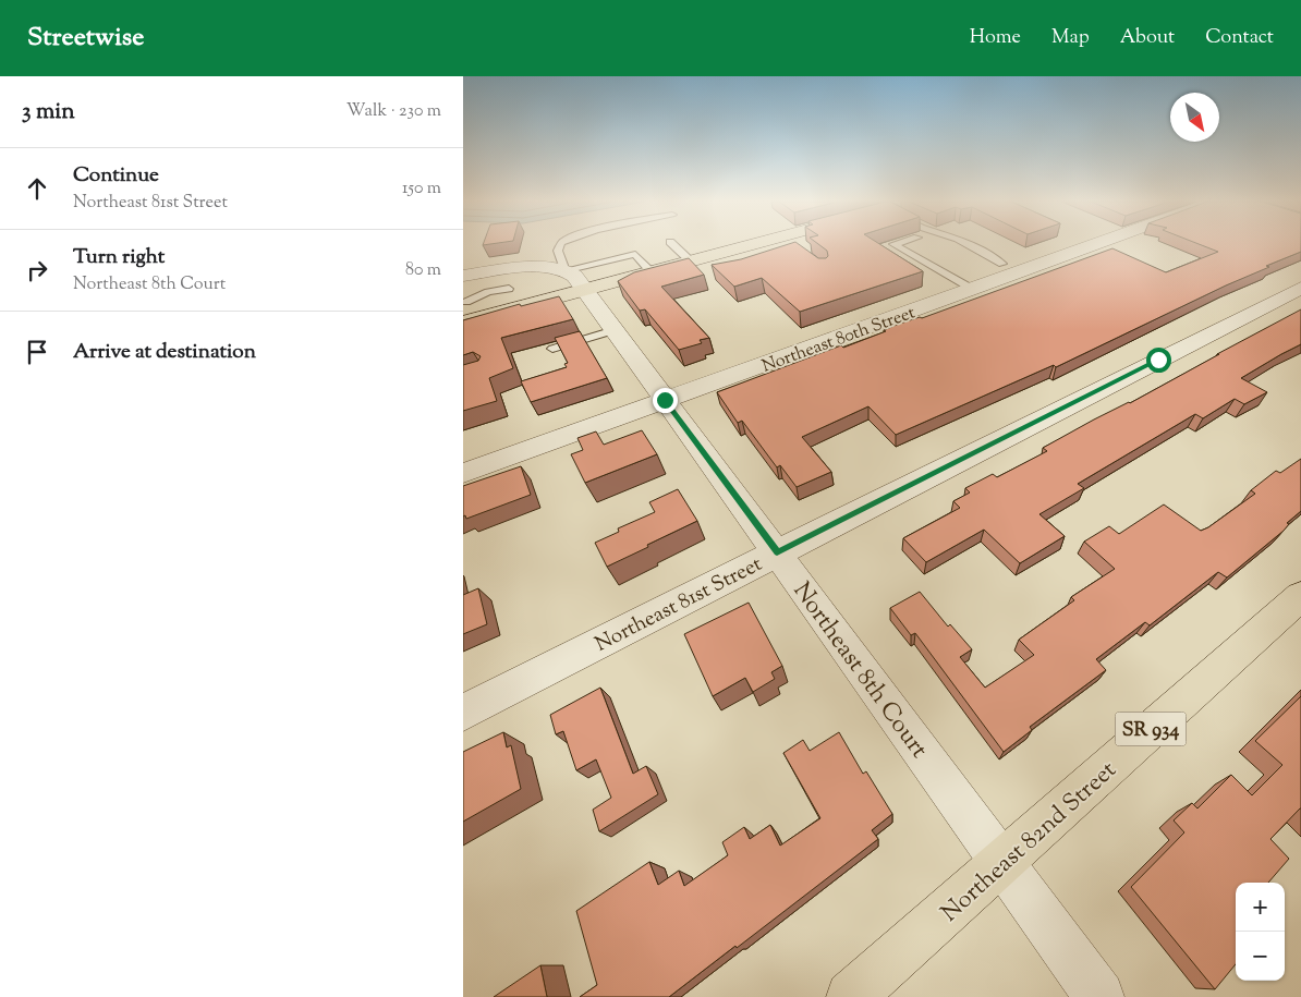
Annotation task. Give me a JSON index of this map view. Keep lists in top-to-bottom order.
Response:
{
  "streets": {
    "main road": ["SR 934", "Northeast 82nd Street"],
    "street": ["Northeast 80th Street", "Northeast 81st Street", "Northeast 8th Court"]
  },
  "crossings": [
    ["Northeast 80th Street", "Northeast 8th Court"],
    ["Northeast 81st Street", "Northeast 8th Court"],
    ["Northeast 8th Court", "Northeast 82nd Street"]
  ],
  "north": "bottom right",
  "page": {
    "header": "Streetwise",
    "nav": [
      "Home",
      "Map",
      "About",
      "Contact"
    ],
    "heading": ["3 min", "Walk · 230 m"],
    "list": [
      ["Continue", "Northeast 81st Street", "150 m"],
      ["Turn right", "Northeast 8th Court", "80 m"],
      "Arrive at destination"
    ],
    "map_buttons": ["+", "−"]
  }
}
